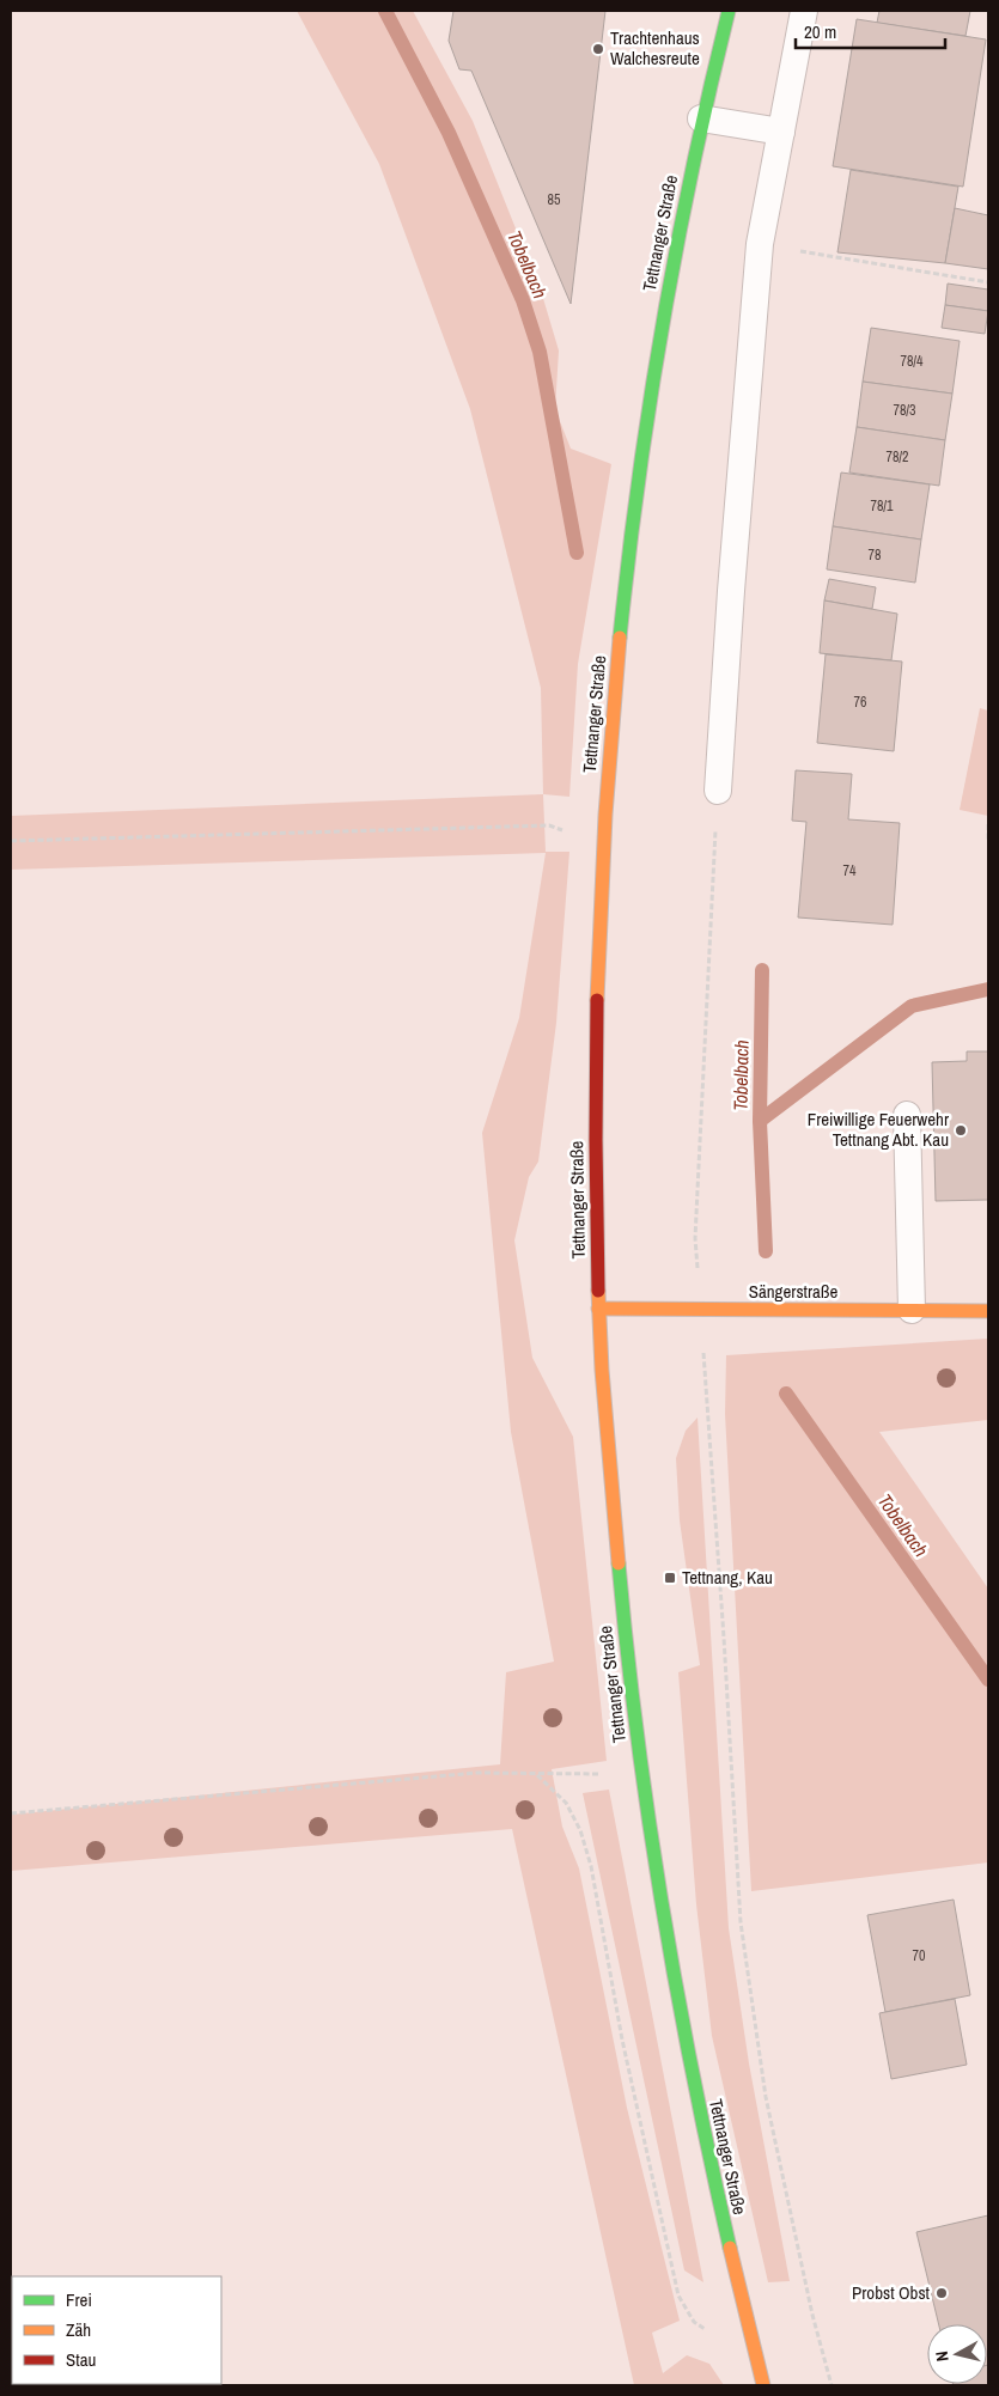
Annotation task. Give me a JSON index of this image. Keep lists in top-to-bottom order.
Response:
{
  "streets": {
    "main road": ["Tettnanger Straße", "Sängerstraße"]
  },
  "crossings": [
    ["Tettnanger Straße", "Sängerstraße"]
  ],
  "water": ["Tobelbach"],
  "places": {
    "other": ["Trachtenhaus Walchesreute", "Freiwillige Feuerwehr Tettnang Abt. Kau", "Probst Obst"],
    "transit": ["Tettnang, Kau"]
  },
  "house_numbers": [
    "85",
    "78/4",
    "78/3",
    "78/2",
    "78/1",
    "78",
    "76",
    "74",
    "70"
  ],
  "legend": ["Frei", "Zäh", "Stau"],
  "scale_bar": "20 m",
  "north": "left"
}
